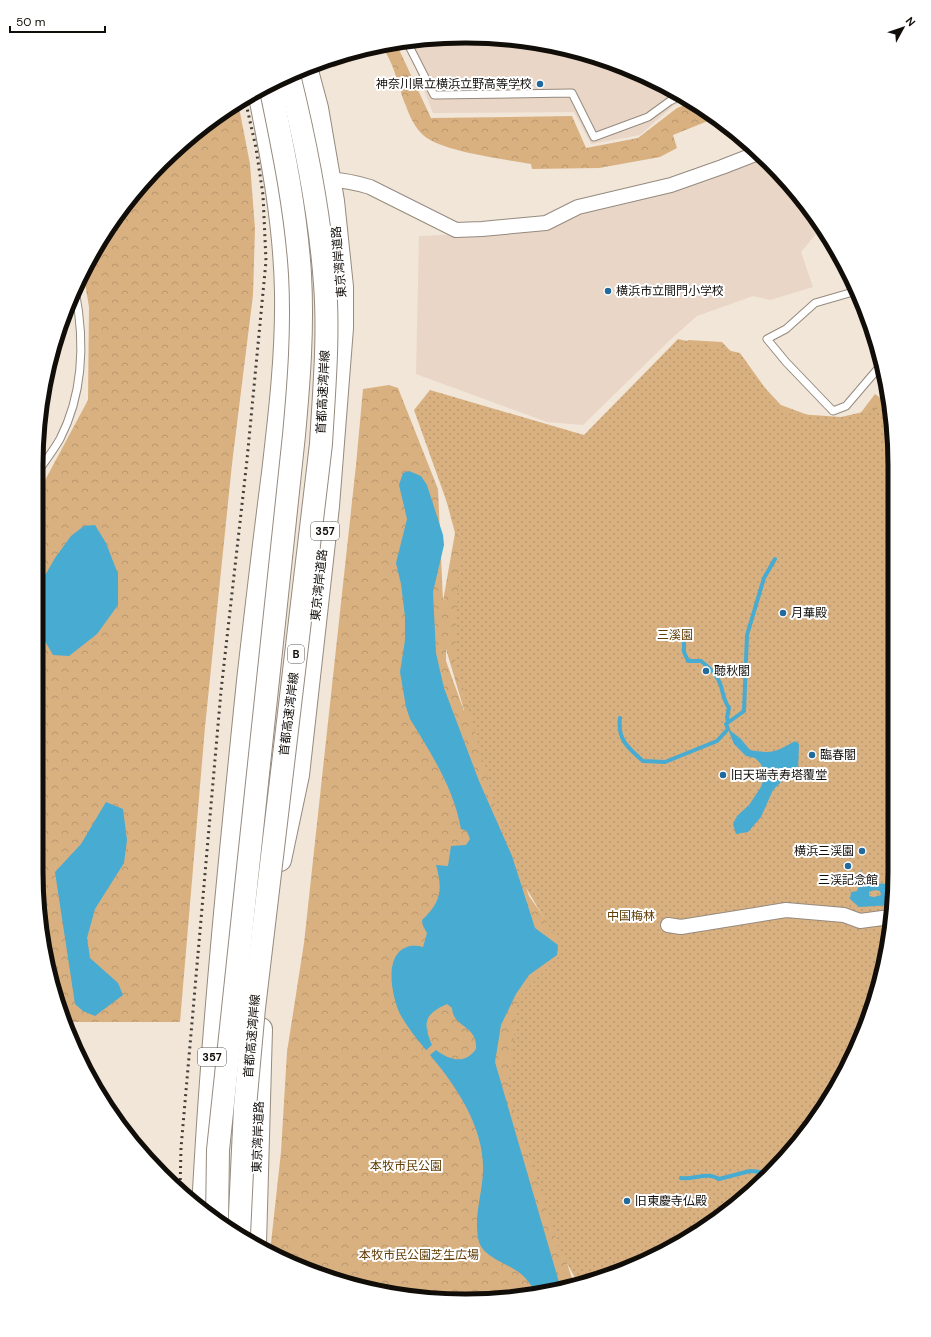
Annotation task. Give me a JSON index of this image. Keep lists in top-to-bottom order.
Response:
{
  "streets": {
    "highway": [
      "東京湾岸道路",
      "首都高速湾岸線",
      "357",
      "B"
    ]
  },
  "parks": [
    "三溪園",
    "中国梅林",
    "本牧市民公園",
    "本牧市民公園芝生広場"
  ],
  "places": [
    "神奈川県立横浜立野高等学校",
    "横浜市立間門小学校",
    "月華殿",
    "聴秋閣",
    "臨春閣",
    "旧天瑞寺寿塔覆堂",
    "横浜三渓園",
    "三渓記念館",
    "旧東慶寺仏殿"
  ],
  "scale_bar": "50 m",
  "north": "top right"
}
